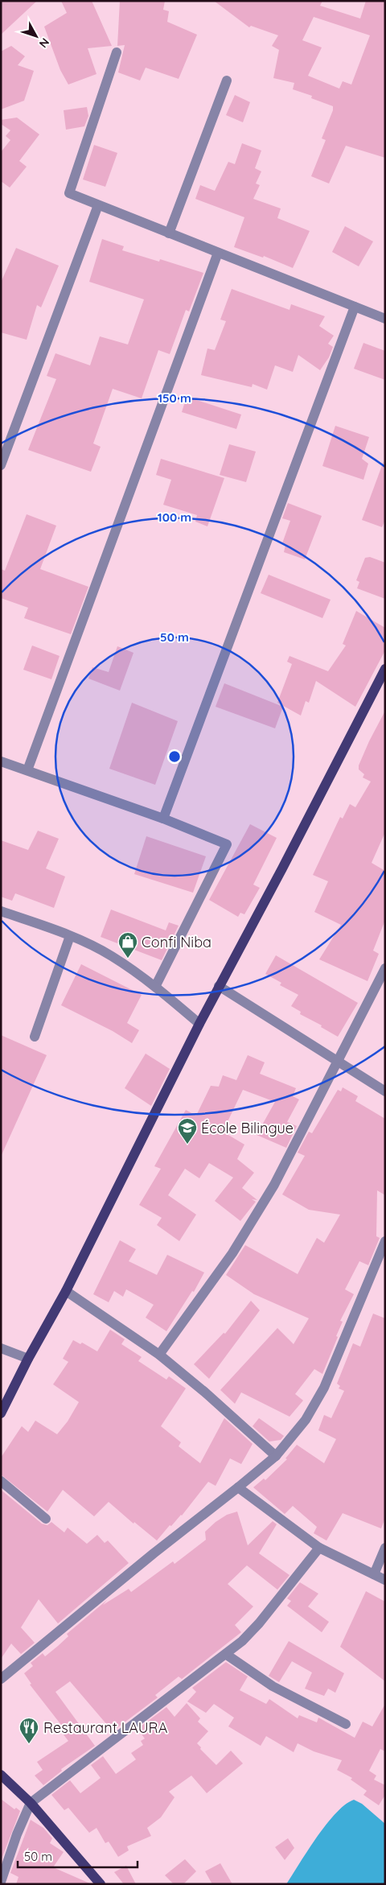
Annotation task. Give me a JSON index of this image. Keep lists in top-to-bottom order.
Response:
{
  "places": {
    "shop": ["Confi Niba"],
    "school or university": ["École Bilingue"],
    "restaurant": ["Restaurant LAURA"]
  },
  "scale_bar": "50 m",
  "north": "bottom right",
  "rings": ["150 m", "100 m", "50 m"]
}
